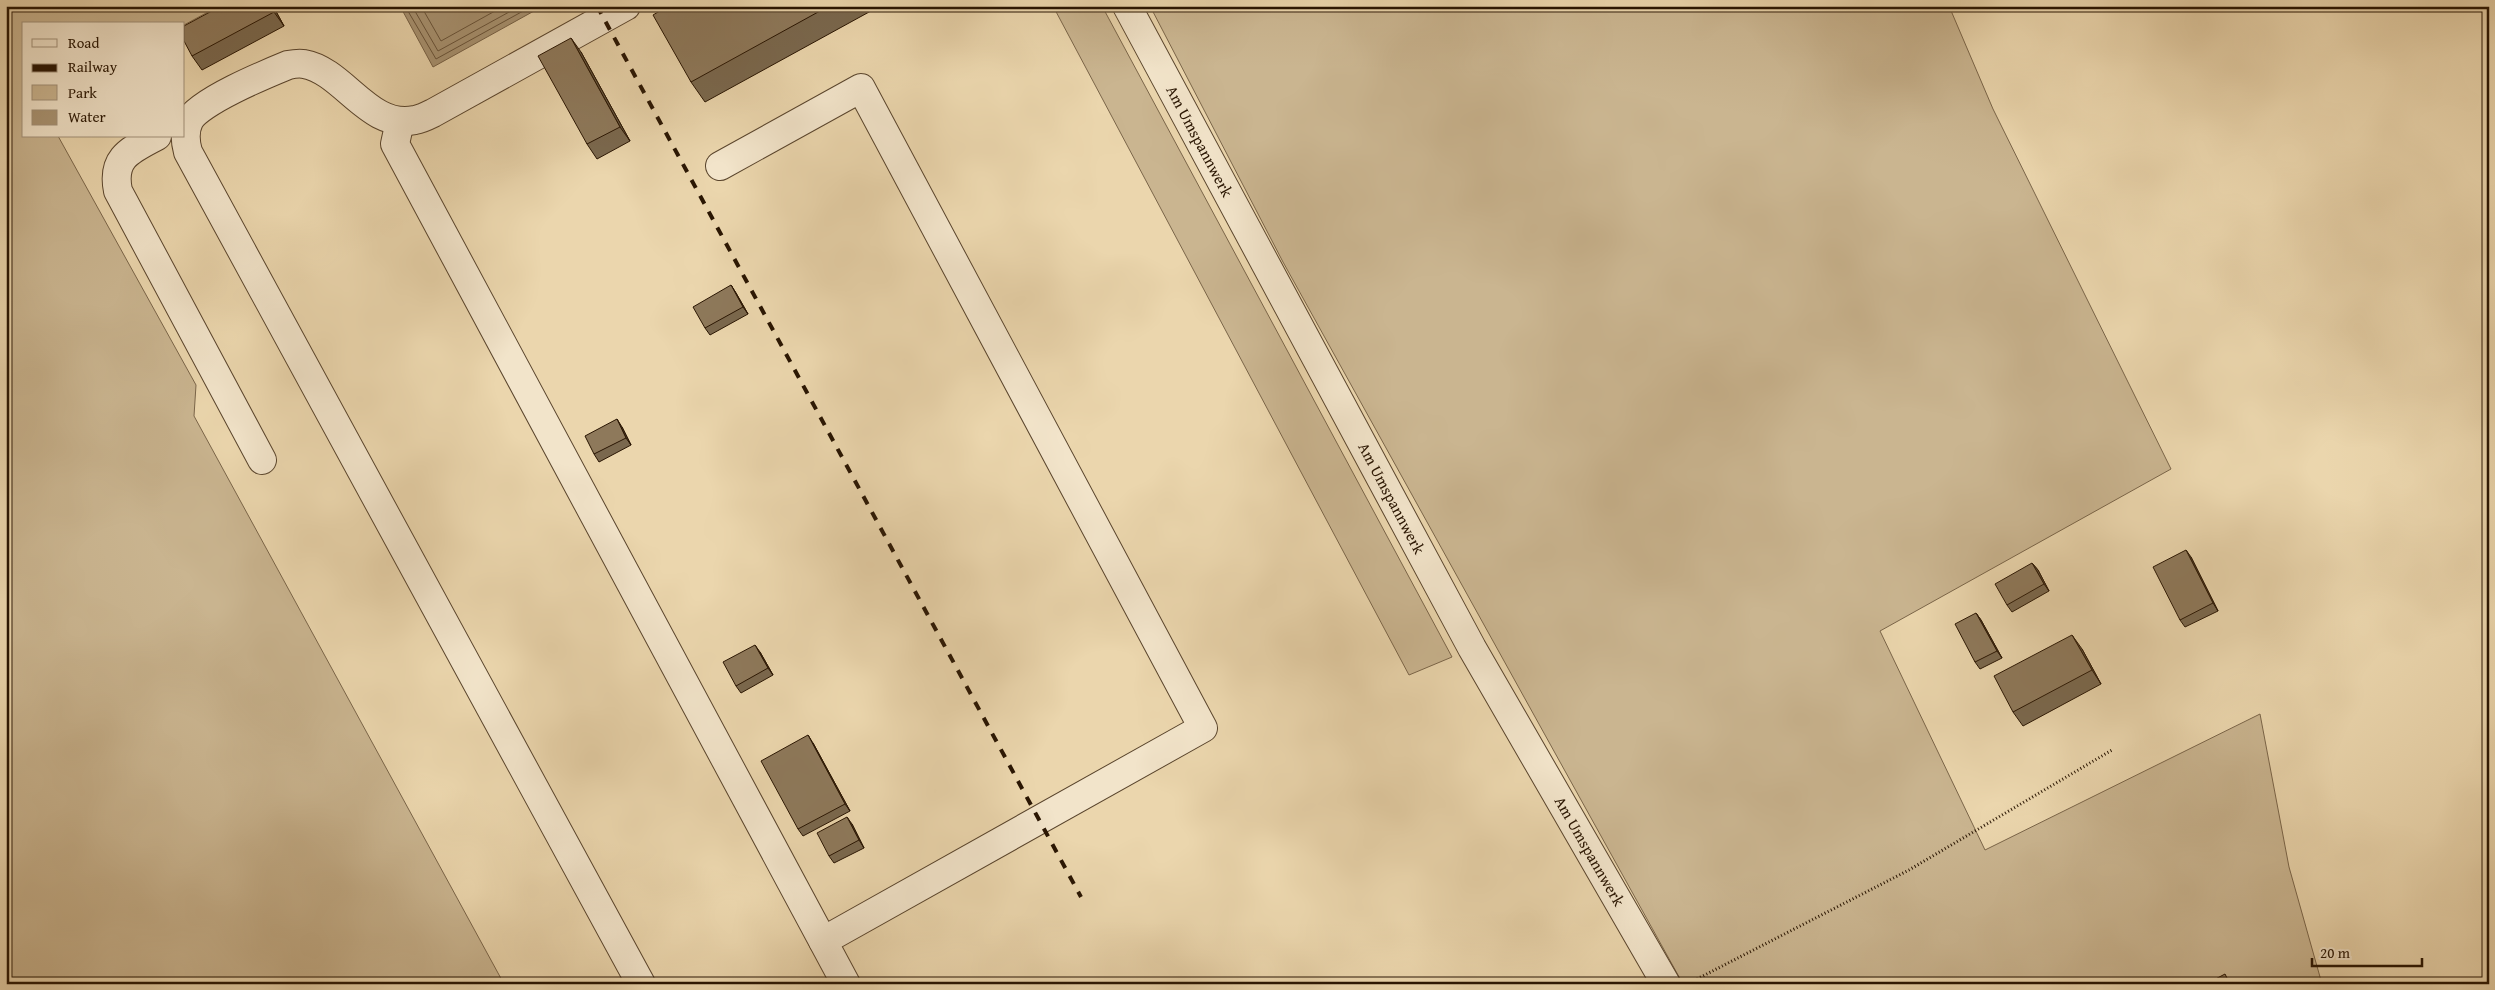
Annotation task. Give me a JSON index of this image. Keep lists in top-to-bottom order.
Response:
{
  "streets": {
    "street": ["Am Umspannwerk"]
  },
  "legend": [
    "Road",
    "Railway",
    "Park",
    "Water"
  ],
  "scale_bar": "20 m"
}
